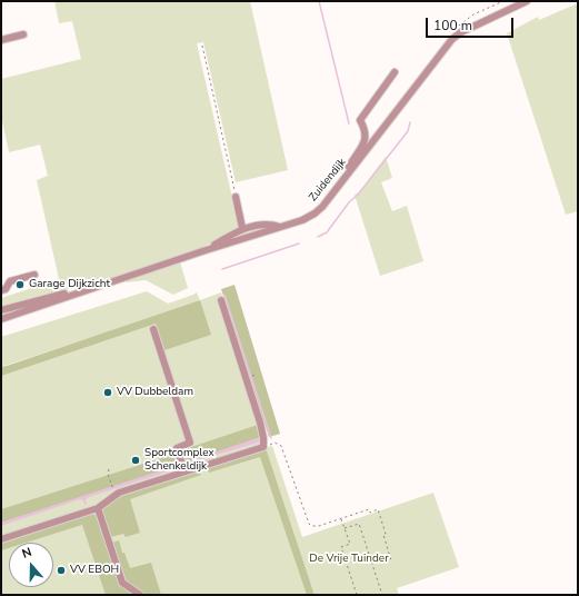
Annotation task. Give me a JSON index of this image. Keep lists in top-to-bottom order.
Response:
{
  "streets": {
    "street": ["Zuidendijk"]
  },
  "parks": ["De Vrije Tuinder"],
  "places": [
    "Garage Dijkzicht",
    "VV Dubbeldam",
    "Sportcomplex Schenkeldijk",
    "VV EBOH"
  ],
  "scale_bar": "100 m",
  "north": "top"
}
